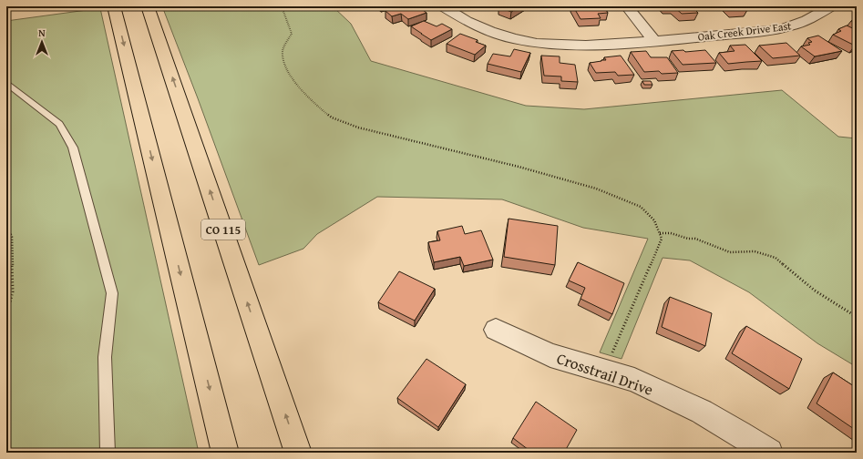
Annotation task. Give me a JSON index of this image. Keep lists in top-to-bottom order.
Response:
{
  "streets": {
    "highway": ["CO 115"],
    "street": ["Oak Creek Drive East", "Crosstrail Drive"]
  },
  "north": "top"
}
